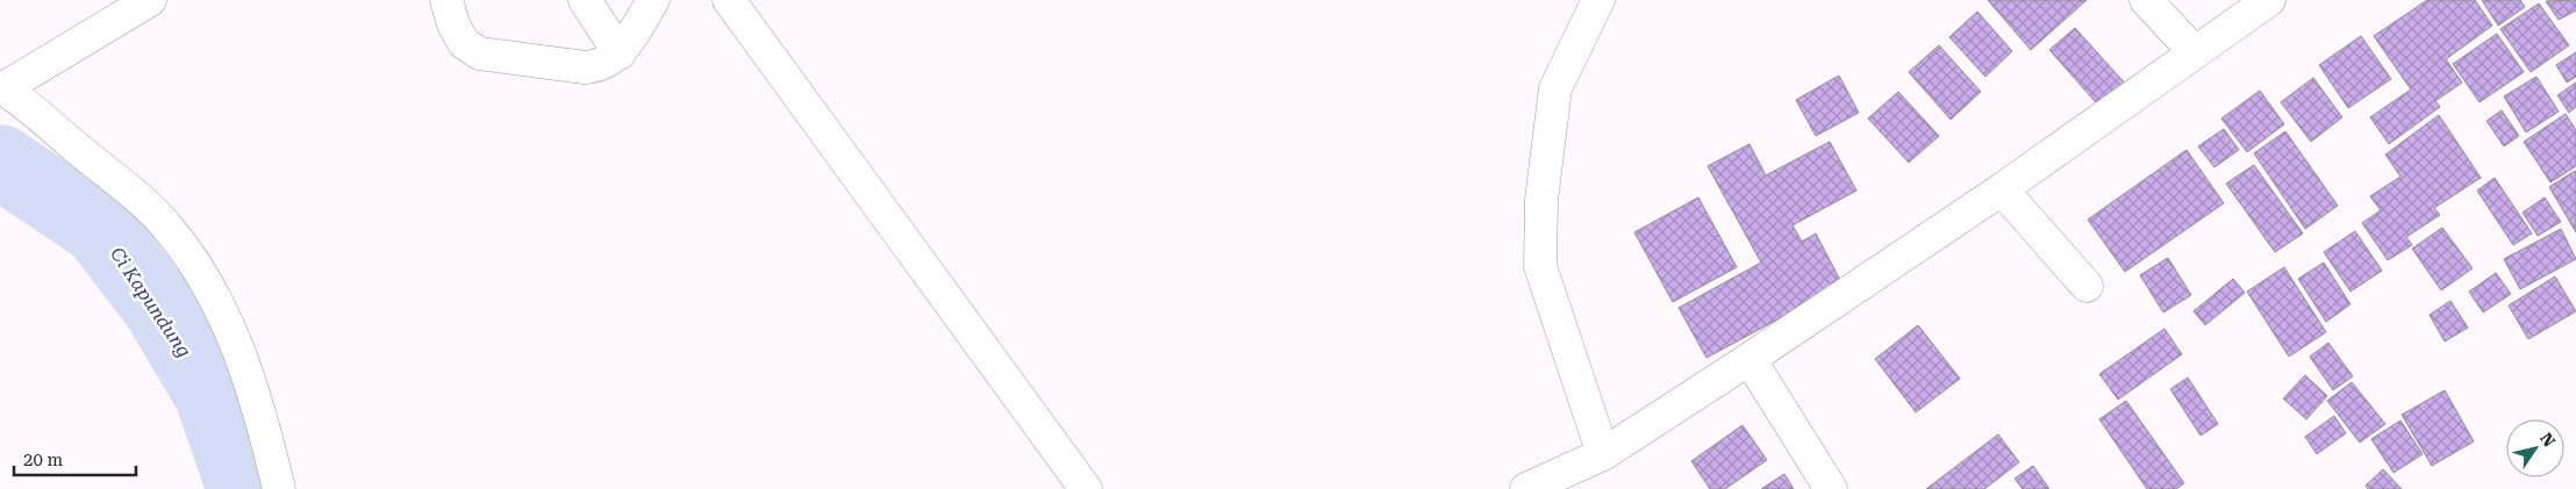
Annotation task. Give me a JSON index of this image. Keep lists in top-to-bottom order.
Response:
{
  "water": ["Ci Kapundung"],
  "scale_bar": "20 m",
  "north": "top right"
}
